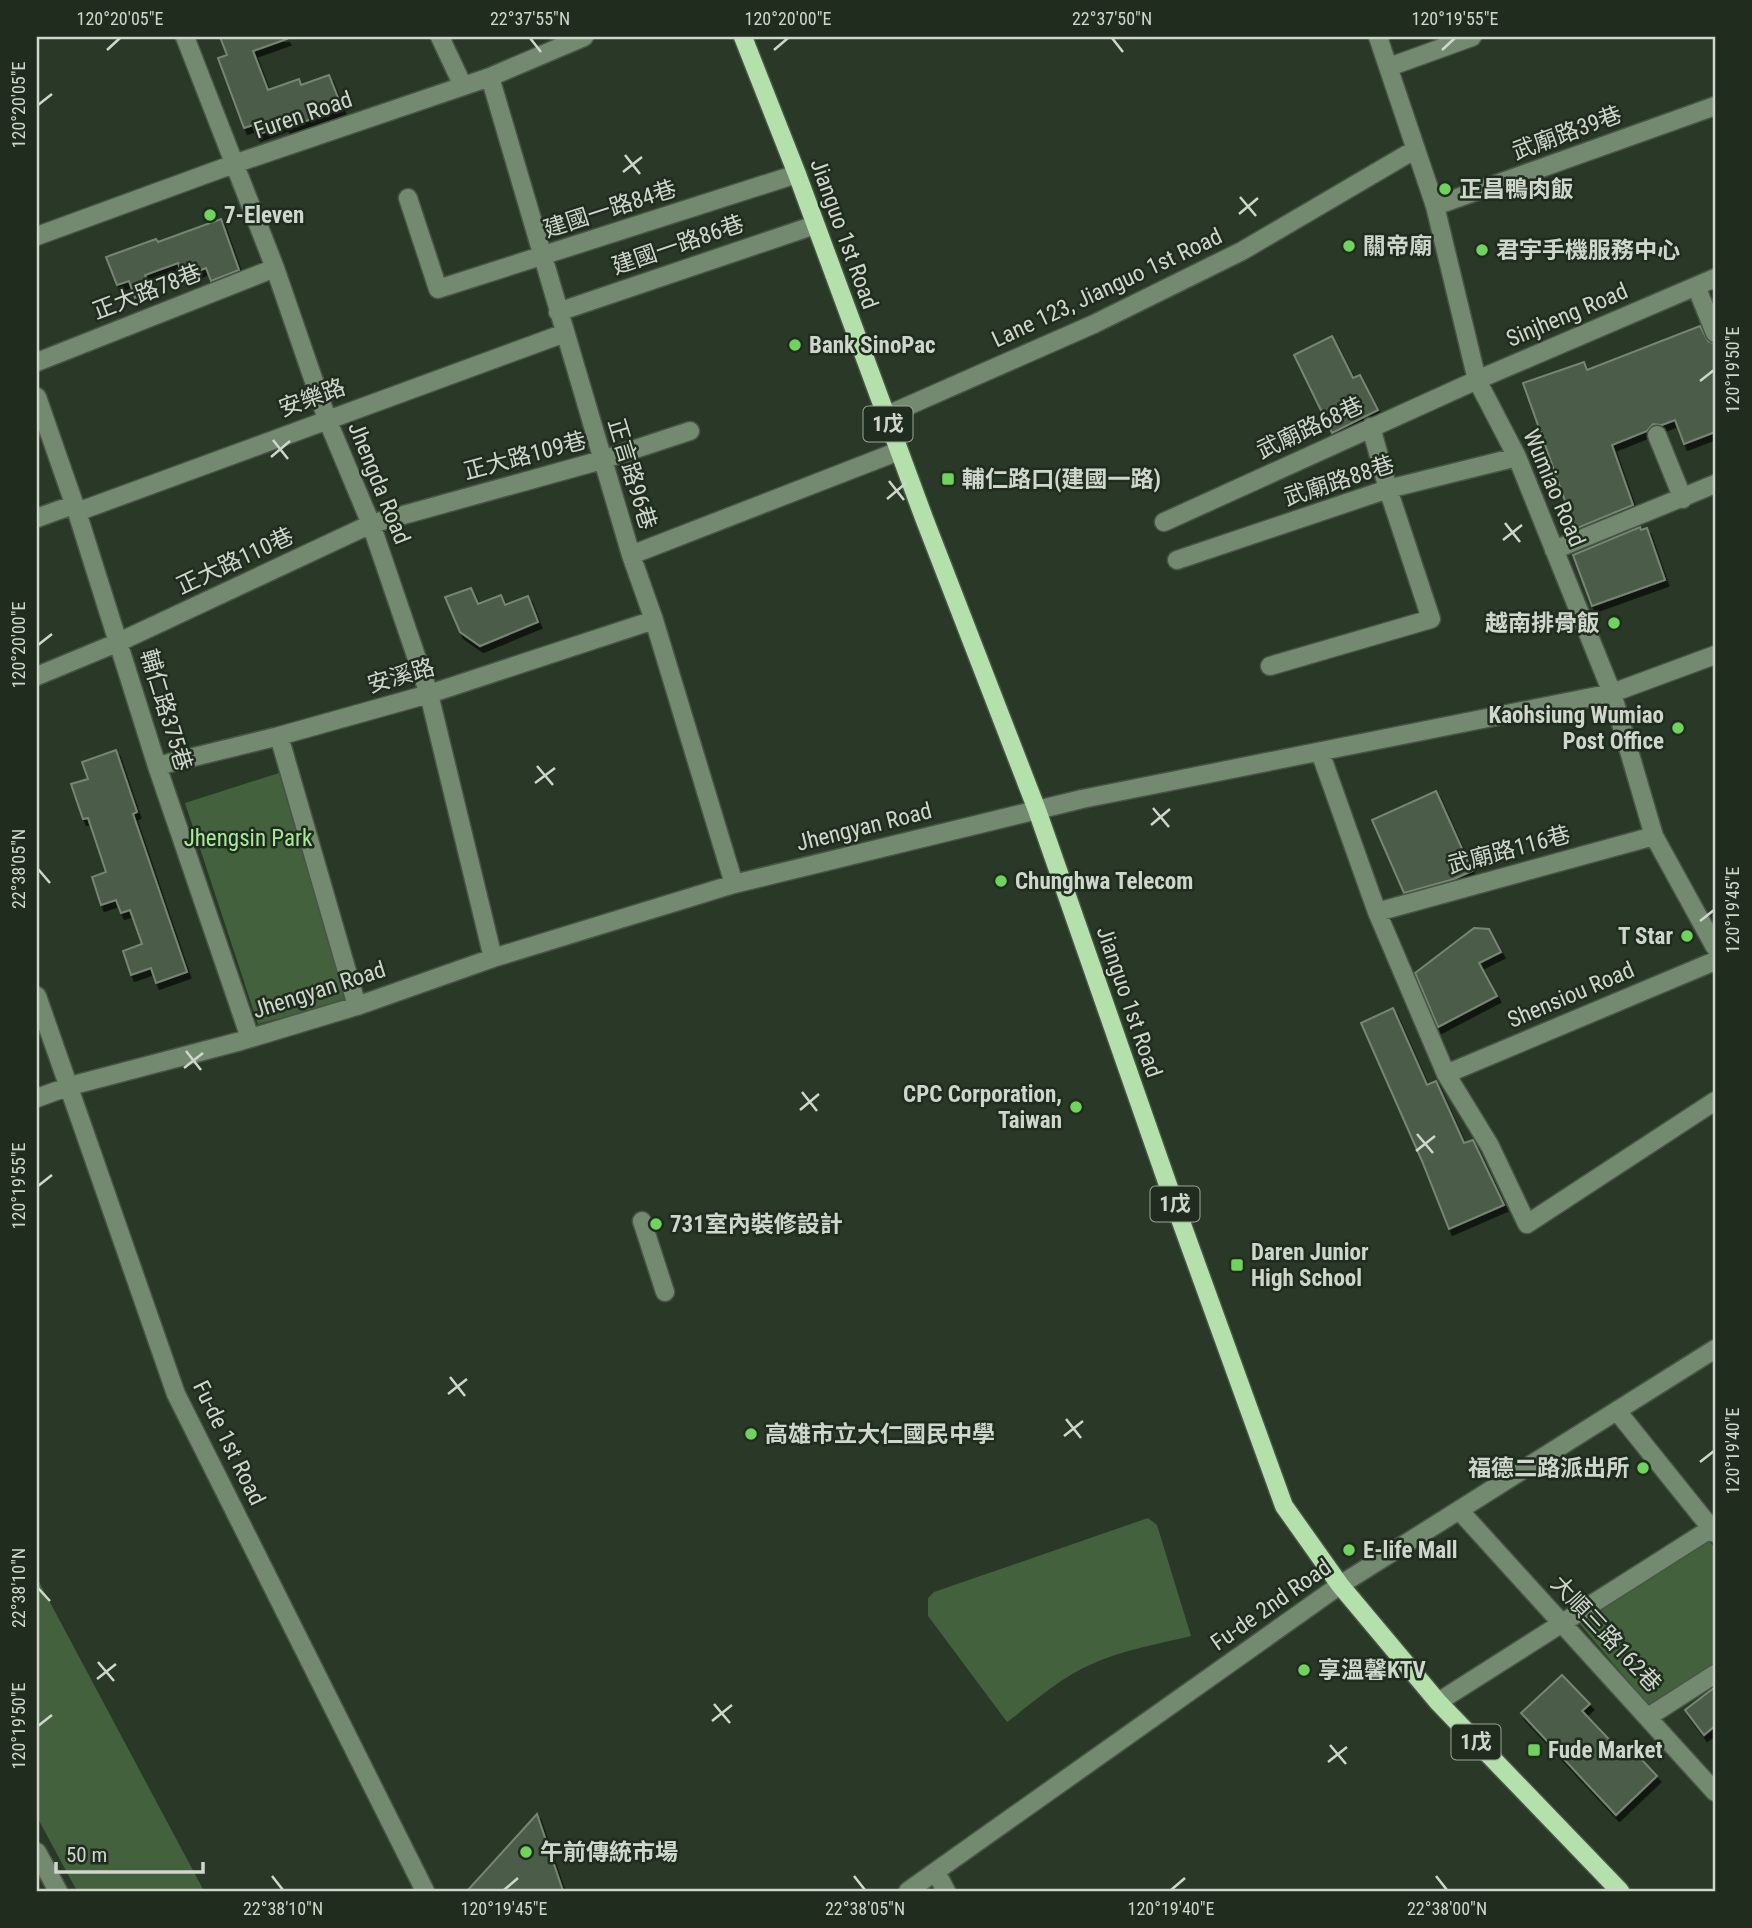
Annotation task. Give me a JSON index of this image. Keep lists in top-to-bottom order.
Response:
{
  "streets": {
    "main road": ["Jianguo 1st Road", "1戊"],
    "street": [
      "Furen Road",
      "武廟路39巷",
      "建國一路84巷",
      "建國一路86巷",
      "Lane 123, Jianguo 1st Road",
      "正大路78巷",
      "Sinjheng Road",
      "安樂路",
      "武廟路68巷",
      "正大路109巷",
      "正言路96巷",
      "武廟路88巷",
      "Jhengda Road",
      "Wumiao Road",
      "正大路110巷",
      "安溪路",
      "輔仁路375巷",
      "Jhengyan Road",
      "武廟路116巷",
      "Shensiou Road",
      "Fu-de 1st Road",
      "Fu-de 2nd Road",
      "大順三路162巷"
    ]
  },
  "crossings": [
    ["Furen Road", "正言路96巷"],
    ["Furen Road", "Jhengda Road"],
    ["武廟路39巷", "Wumiao Road"],
    ["建國一路84巷", "Jianguo 1st Road"],
    ["建國一路84巷", "正言路96巷"],
    ["Jianguo 1st Road", "建國一路86巷"],
    ["Jianguo 1st Road", "Lane 123, Jianguo 1st Road"],
    ["Jianguo 1st Road", "Jhengyan Road"],
    ["Jianguo 1st Road", "Fu-de 2nd Road"],
    ["建國一路86巷", "正言路96巷"],
    ["Lane 123, Jianguo 1st Road", "Wumiao Road"],
    ["正大路78巷", "Jhengda Road"],
    ["Sinjheng Road", "武廟路68巷"],
    ["Sinjheng Road", "Wumiao Road"],
    ["安樂路", "正言路96巷"],
    ["安樂路", "Jhengda Road"],
    ["安樂路", "輔仁路375巷"],
    ["武廟路68巷", "Wumiao Road"],
    ["正大路109巷", "正言路96巷"],
    ["正大路109巷", "Jhengda Road"],
    ["正大路109巷", "正大路110巷"],
    ["正言路96巷", "安溪路"],
    ["正言路96巷", "Jhengyan Road"],
    ["武廟路88巷", "Wumiao Road"],
    ["Jhengda Road", "正大路110巷"],
    ["Jhengda Road", "安溪路"],
    ["Jhengda Road", "Jhengyan Road"],
    ["Wumiao Road", "Jhengyan Road"],
    ["Wumiao Road", "武廟路116巷"],
    ["正大路110巷", "輔仁路375巷"],
    ["安溪路", "輔仁路375巷"],
    ["輔仁路375巷", "Jhengyan Road"],
    ["Jhengyan Road", "Fu-de 1st Road"],
    ["Fu-de 2nd Road", "大順三路162巷"]
  ],
  "parks": ["Jhengsin Park"],
  "places": {
    "other": [
      "正昌鴨肉飯",
      "7-Eleven",
      "關帝廟",
      "君宇手機服務中心",
      "Bank SinoPac",
      "越南排骨飯",
      "Kaohsiung Wumiao Post Office",
      "Chunghwa Telecom",
      "T Star",
      "CPC Corporation, Taiwan",
      "731室內裝修設計",
      "高雄市立大仁國民中學",
      "福德二路派出所",
      "E-life Mall",
      "享溫馨KTV",
      "午前傳統市場"
    ],
    "transit": ["輔仁路口(建國一路)", "Daren Junior High School", "Fude Market"]
  },
  "scale_bar": "50 m",
  "coordinates": [
    "120°20'05\"E",
    "22°37'55\"N",
    "120°20'00\"E",
    "22°37'50\"N",
    "120°19'55\"E",
    "120°19'50\"E",
    "22°38'05\"N",
    "120°19'45\"E",
    "120°19'40\"E",
    "22°38'10\"N",
    "22°38'00\"N"
  ]
}
